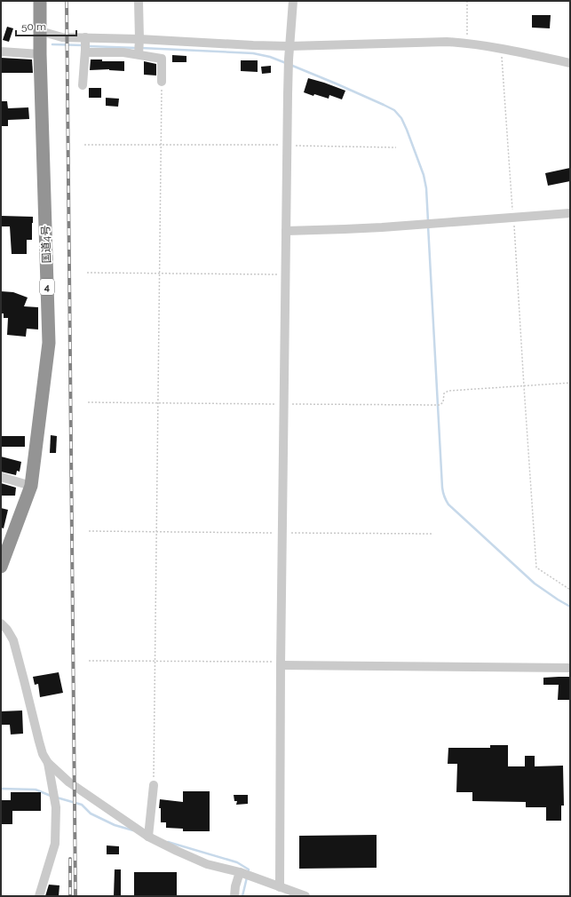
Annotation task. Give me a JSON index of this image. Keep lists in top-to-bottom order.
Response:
{
  "streets": {
    "highway": ["国道4号", "4"]
  },
  "scale_bar": "50 m"
}
